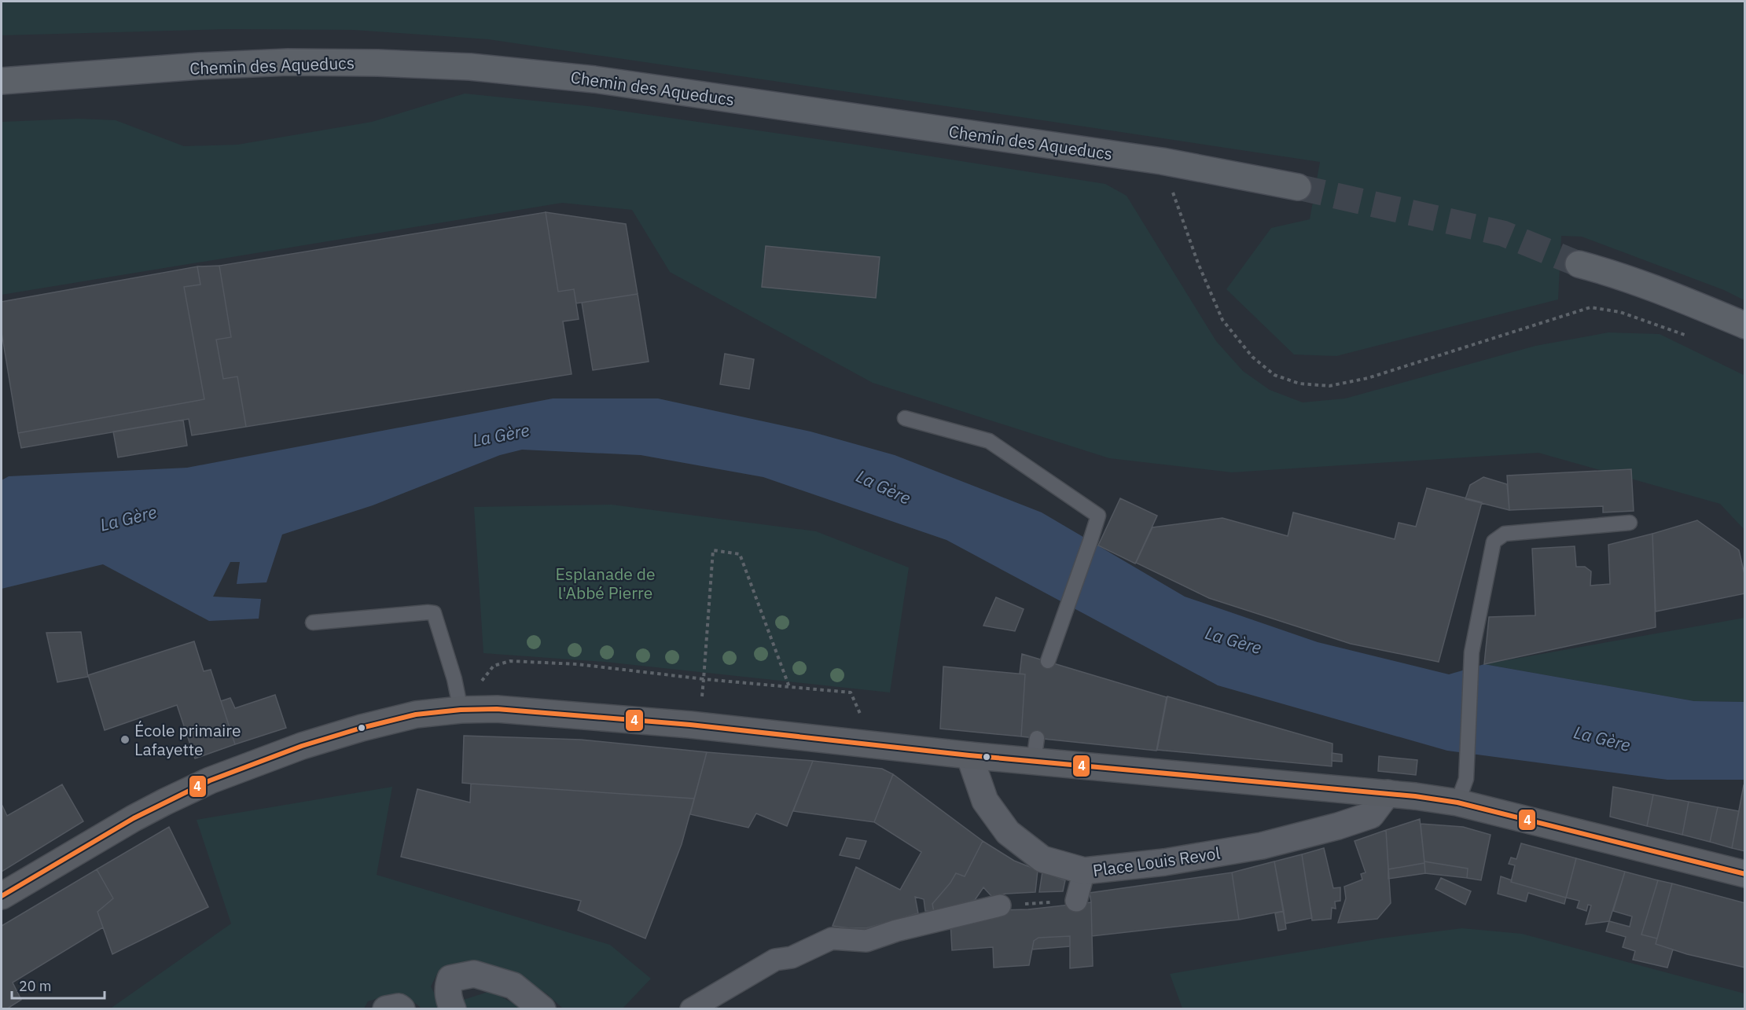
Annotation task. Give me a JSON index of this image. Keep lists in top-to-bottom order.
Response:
{
  "streets": {
    "main road": ["Chemin des Aqueducs"],
    "street": ["Place Louis Revol"]
  },
  "water": ["La Gère"],
  "parks": ["Esplanade de l'Abbé Pierre"],
  "places": ["École primaire Lafayette"],
  "lines": ["transit line 4"],
  "scale_bar": "20 m"
}
